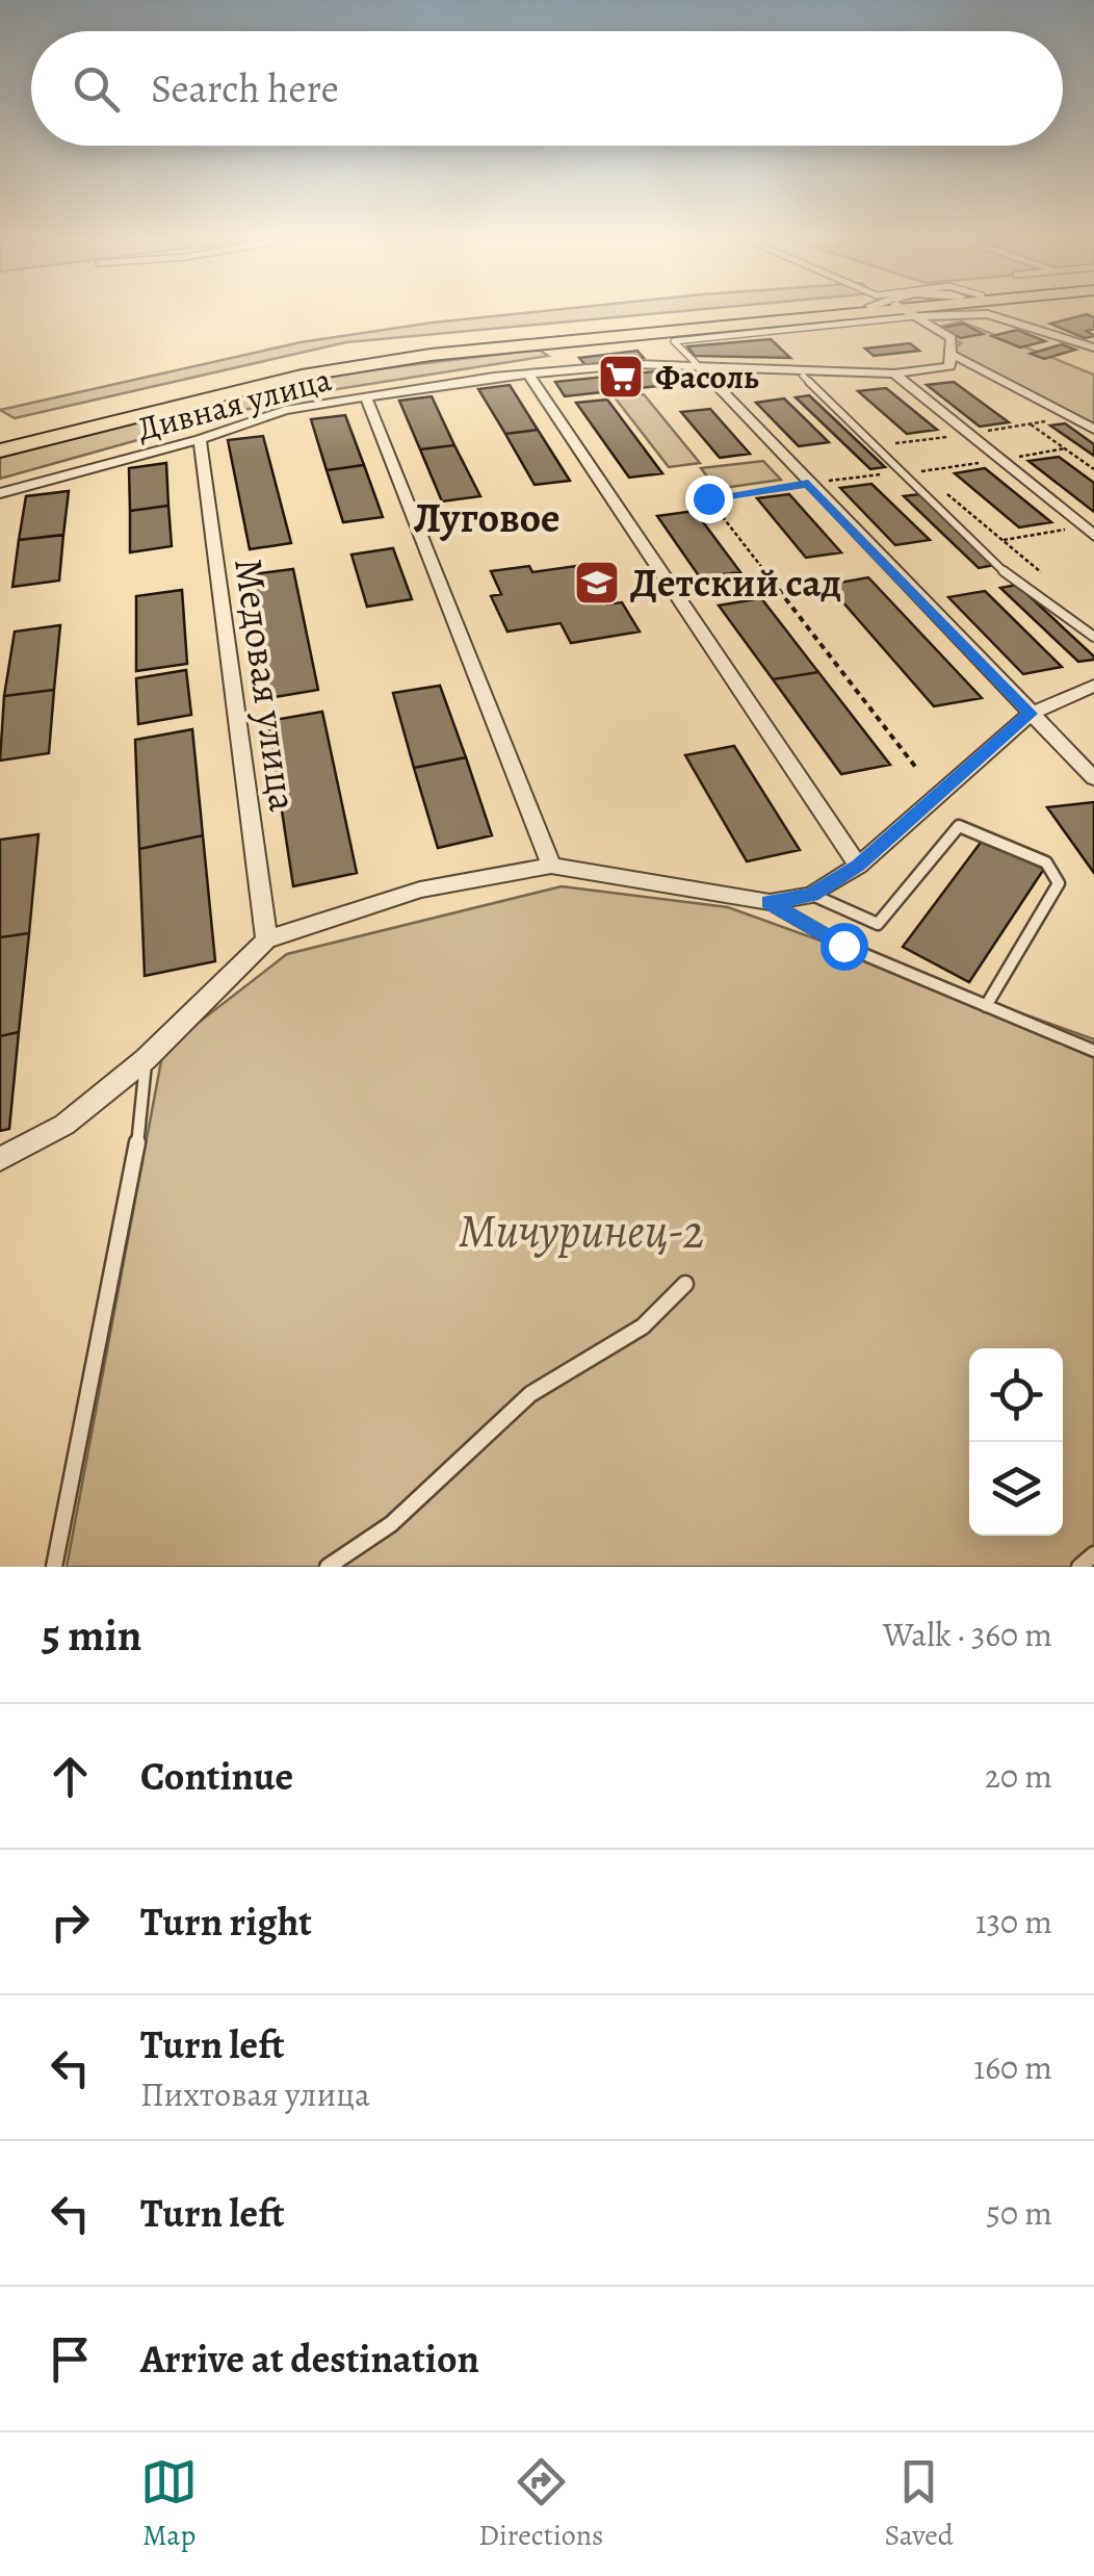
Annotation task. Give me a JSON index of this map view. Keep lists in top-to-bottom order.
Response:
{
  "streets": {
    "street": ["Дивная улица", "Медовая улица"]
  },
  "crossings": [
    ["Дивная улица", "Медовая улица"]
  ],
  "districts": ["Луговое"],
  "parks": ["Мичуринец-2"],
  "places": {
    "supermarket": ["Фасоль"],
    "school or university": ["Детский сад"]
  },
  "page": {
    "search": "Search here",
    "heading": ["5 min", "Walk · 360 m"],
    "list": [
      ["Continue", "20 m"],
      ["Turn right", "130 m"],
      ["Turn left", "Пихтовая улица", "160 m"],
      ["Turn left", "50 m"],
      "Arrive at destination"
    ],
    "nav": ["Map", "Directions", "Saved"]
  }
}
